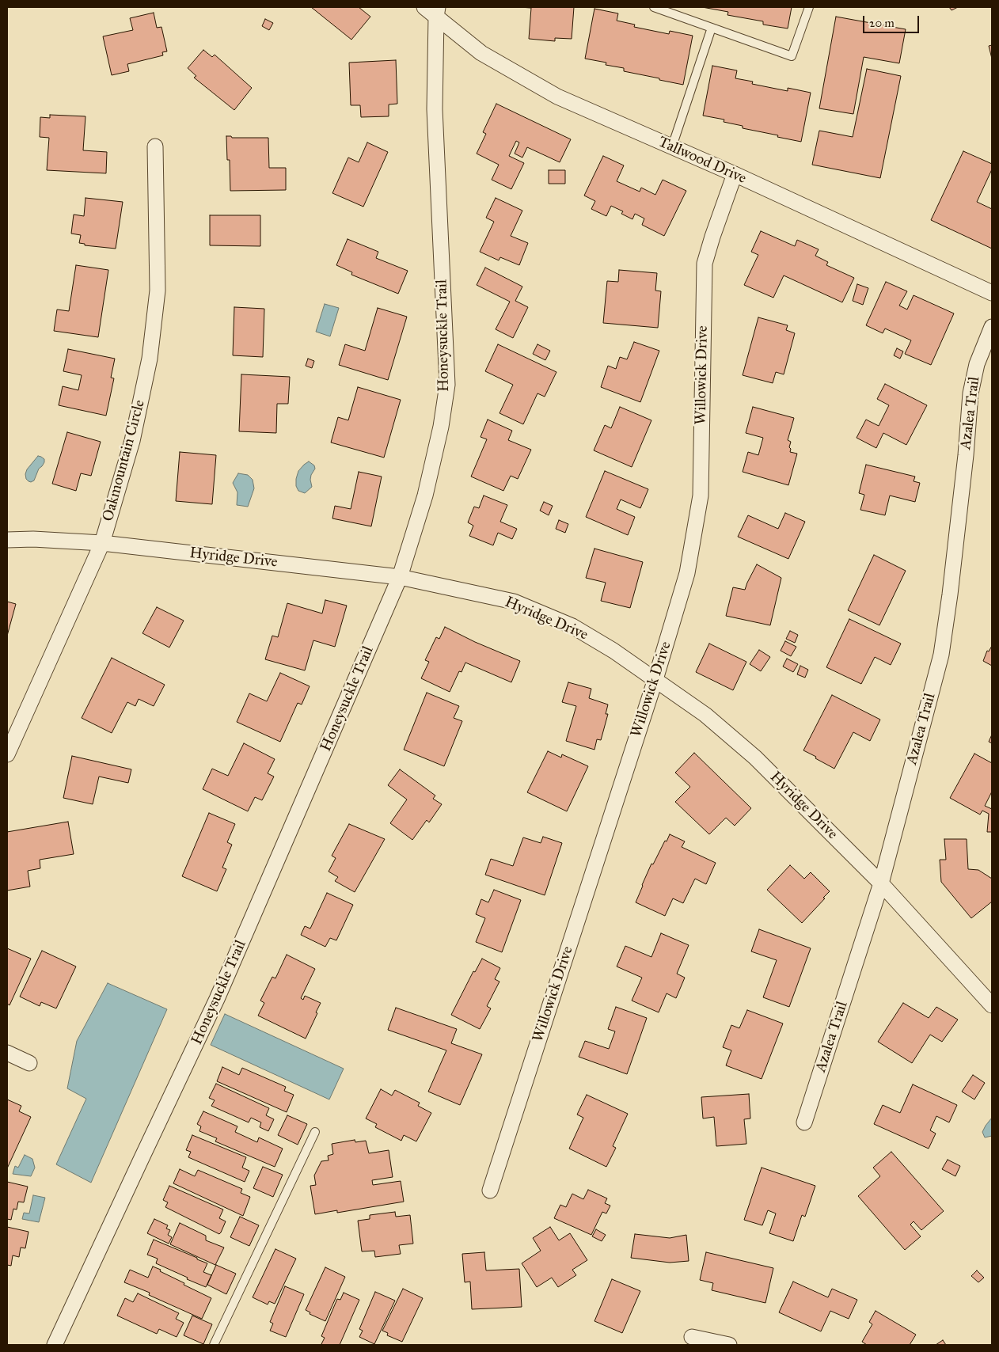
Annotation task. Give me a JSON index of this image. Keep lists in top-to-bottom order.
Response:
{
  "streets": {
    "street": [
      "Tallwood Drive",
      "Honeysuckle Trail",
      "Willowick Drive",
      "Azalea Trail",
      "Oakmountain Circle",
      "Hyridge Drive"
    ]
  },
  "crossings": [
    ["Tallwood Drive", "Honeysuckle Trail"],
    ["Tallwood Drive", "Willowick Drive"],
    ["Honeysuckle Trail", "Hyridge Drive"],
    ["Willowick Drive", "Hyridge Drive"],
    ["Azalea Trail", "Hyridge Drive"],
    ["Oakmountain Circle", "Hyridge Drive"]
  ],
  "scale_bar": "20 m"
}
